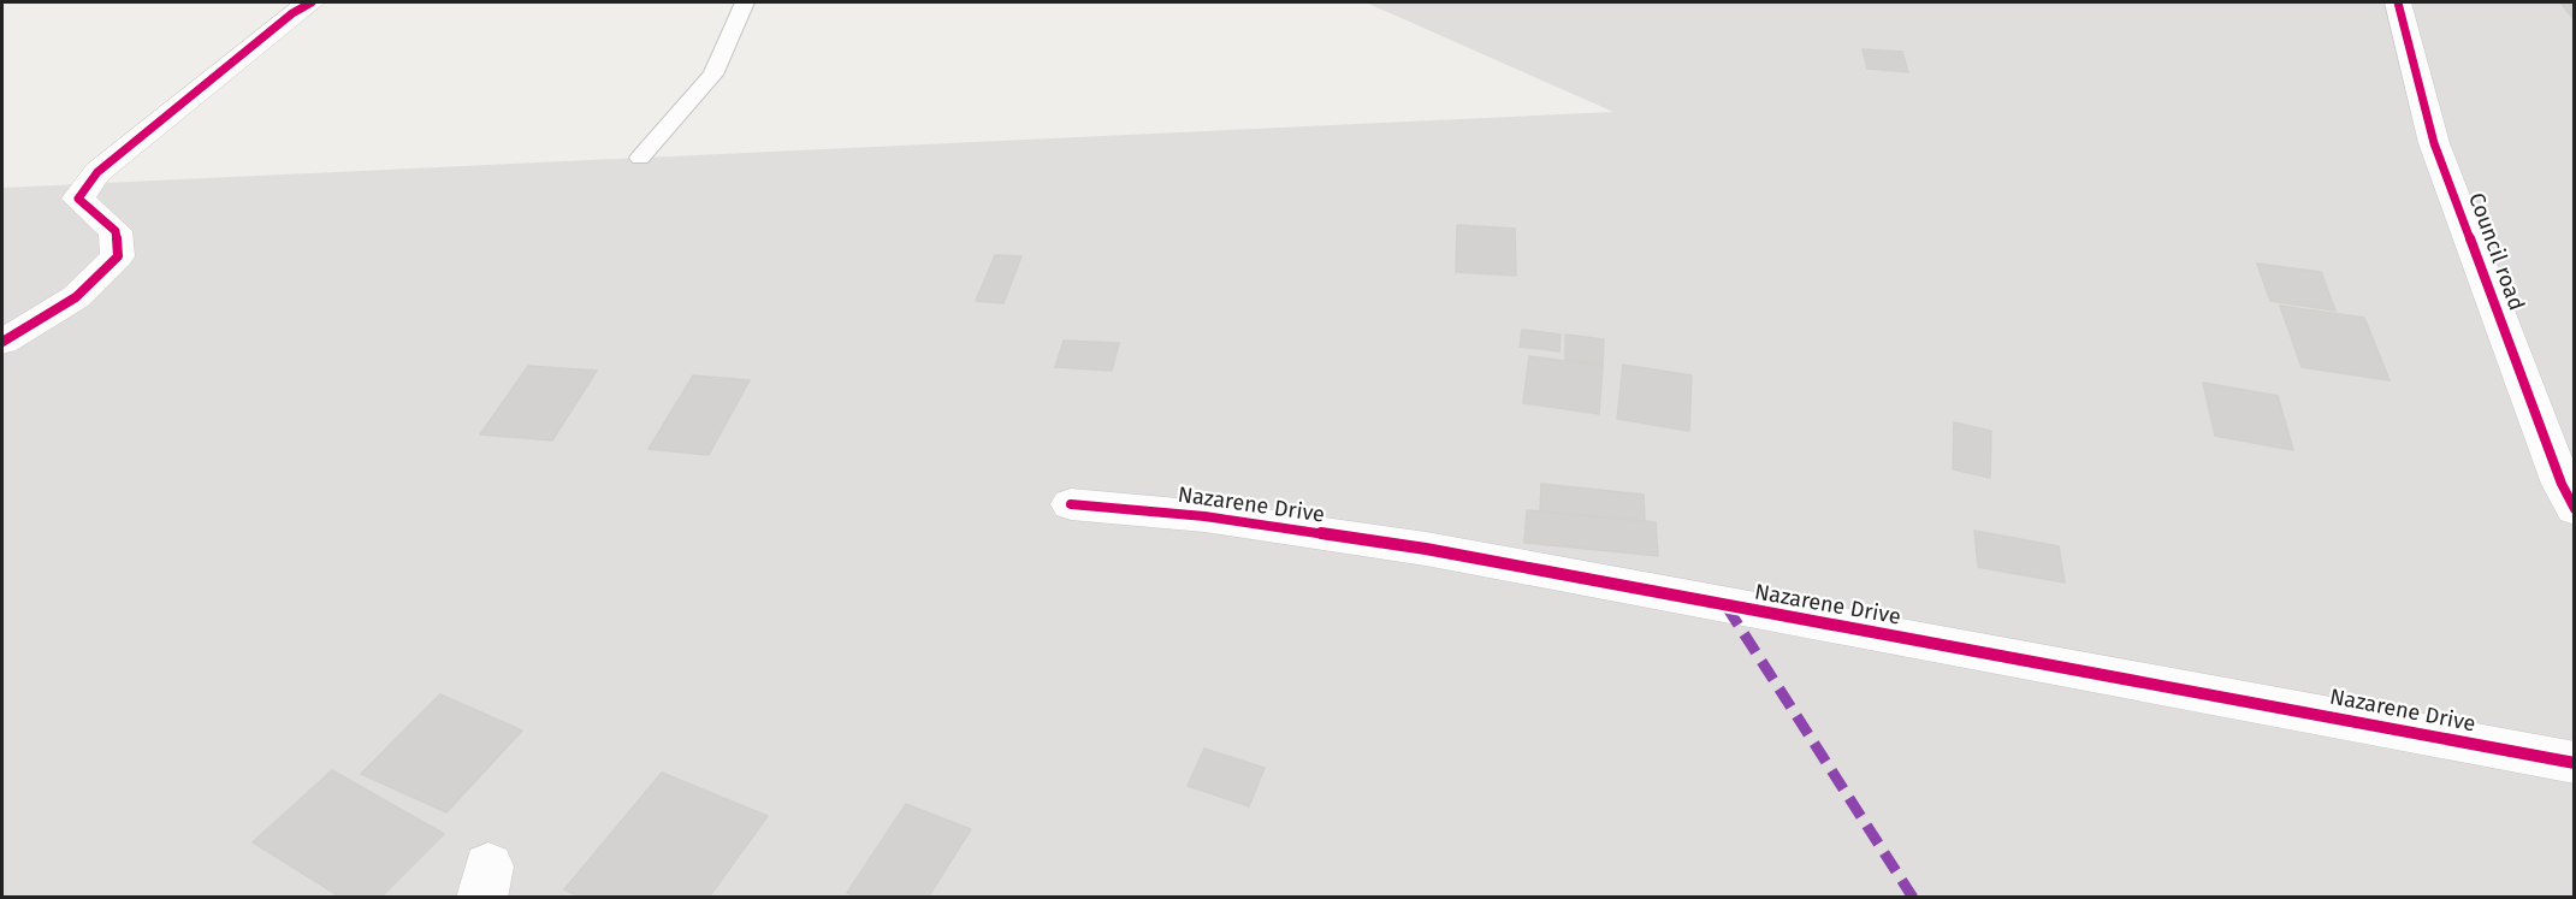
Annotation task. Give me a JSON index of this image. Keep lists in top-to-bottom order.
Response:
{
  "streets": {
    "street": ["Council road", "Nazarene Drive"]
  }
}
